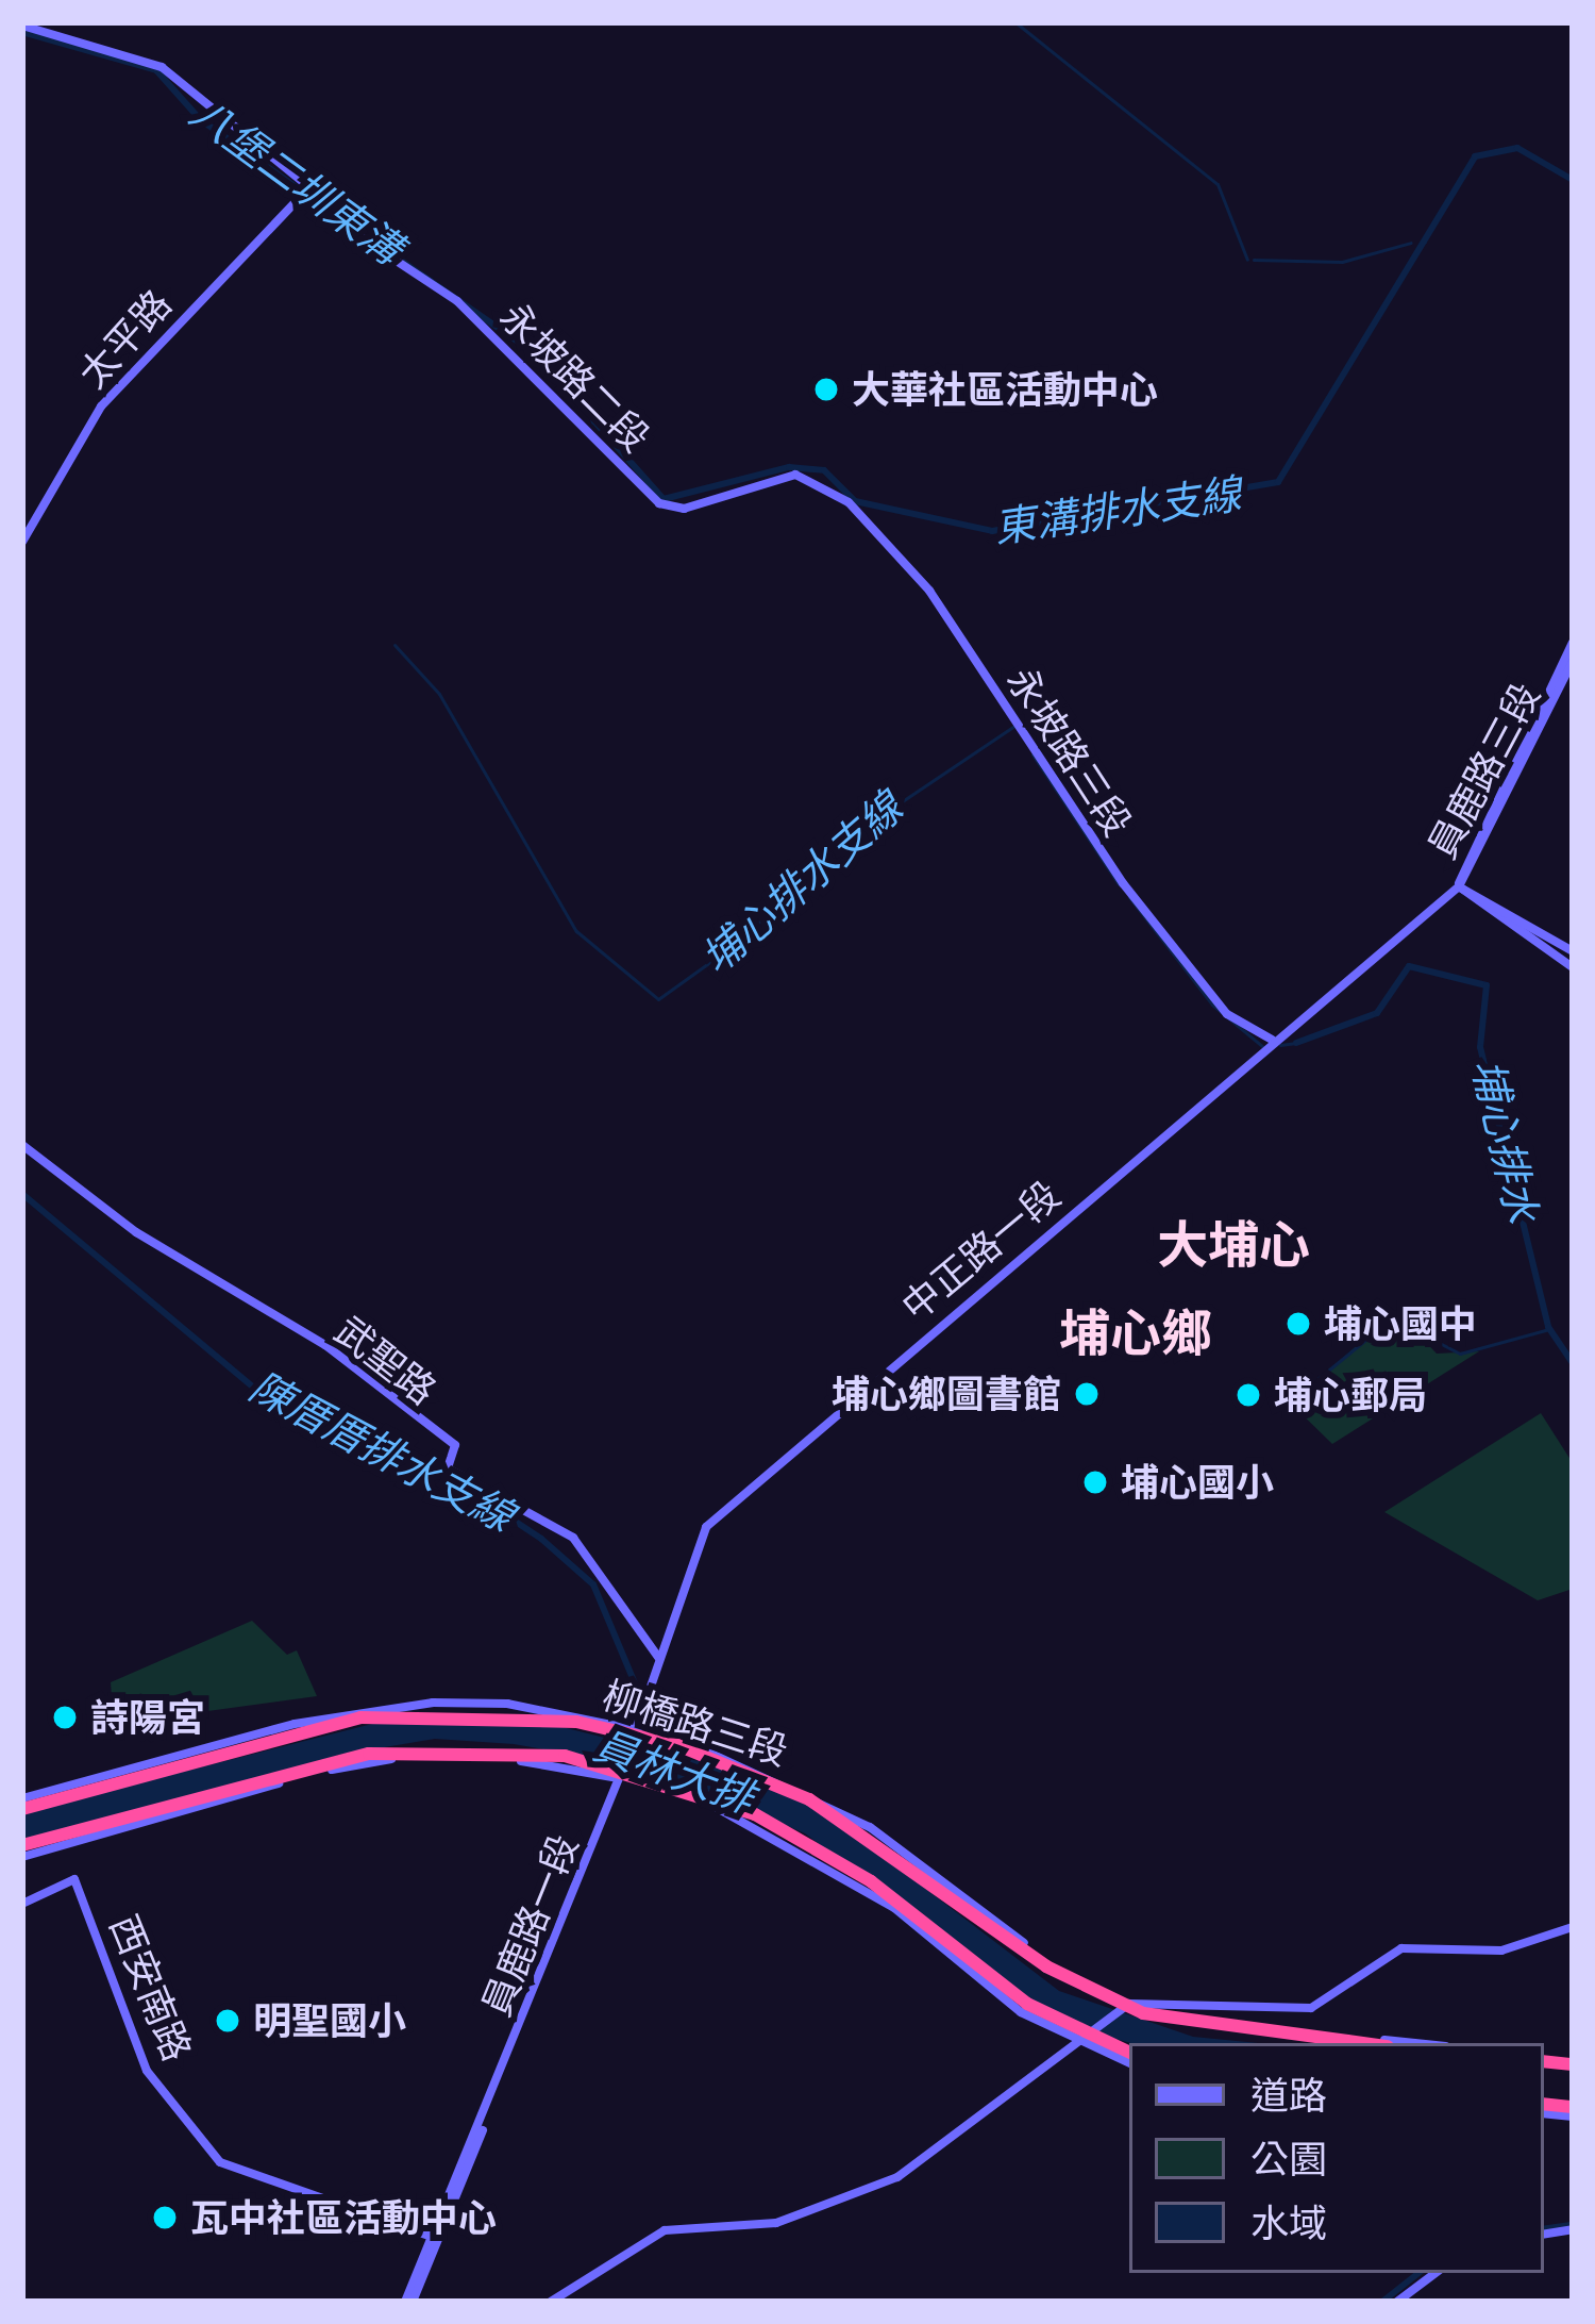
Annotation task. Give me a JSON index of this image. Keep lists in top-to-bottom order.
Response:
{
  "streets": {
    "main road": [
      "太平路",
      "永坡路二段",
      "永坡路三段",
      "員鹿路三段",
      "中正路一段",
      "武聖路",
      "柳橋路三段",
      "員鹿路一段",
      "西安南路"
    ]
  },
  "crossings": [
    ["太平路", "永坡路二段"],
    ["永坡路二段", "永坡路三段"],
    ["永坡路三段", "中正路一段"],
    ["員鹿路三段", "中正路一段"],
    ["中正路一段", "武聖路"],
    ["中正路一段", "柳橋路三段"],
    ["中正路一段", "員鹿路一段"],
    ["柳橋路三段", "員鹿路一段"],
    ["員鹿路一段", "西安南路"]
  ],
  "districts": ["大埔心", "埔心鄉"],
  "water": [
    "八堡二圳東溝",
    "東溝排水支線",
    "埔心排水支線",
    "埔心排水",
    "陳厝厝排水支線",
    "員林大排"
  ],
  "places": [
    "大華社區活動中心",
    "埔心國中",
    "埔心鄉圖書館",
    "埔心郵局",
    "埔心國小",
    "詩陽宮",
    "明聖國小",
    "瓦中社區活動中心"
  ],
  "legend": ["道路", "公園", "水域"]
}
